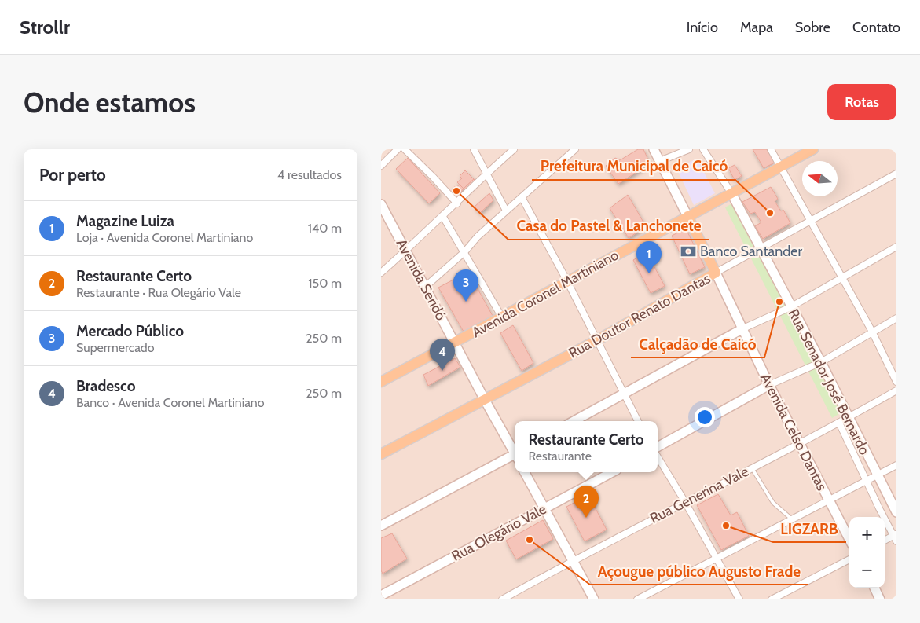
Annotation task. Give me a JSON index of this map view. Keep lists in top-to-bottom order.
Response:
{
  "streets": {
    "main road": [
      "Avenida Seridó",
      "Avenida Coronel Martiniano",
      "Rua Doutor Renato Dantas",
      "Rua Senador José Bernardo",
      "Avenida Celso Dantas",
      "Rua Olegário Vale"
    ],
    "street": ["Rua Generina Vale"]
  },
  "crossings": [
    ["Avenida Seridó", "Avenida Coronel Martiniano"],
    ["Avenida Seridó", "Rua Doutor Renato Dantas"],
    ["Avenida Coronel Martiniano", "Rua Senador José Bernardo"],
    ["Avenida Coronel Martiniano", "Avenida Celso Dantas"],
    ["Rua Doutor Renato Dantas", "Rua Senador José Bernardo"],
    ["Rua Doutor Renato Dantas", "Avenida Celso Dantas"],
    ["Rua Senador José Bernardo", "Rua Generina Vale"],
    ["Avenida Celso Dantas", "Rua Generina Vale"]
  ],
  "places": {
    "other": [
      "Casa do Pastel & Lanchonete",
      "Prefeitura Municipal de Caicó",
      "Calçadão de Caicó",
      "LIGZARB",
      "Açougue público Augusto Frade"
    ],
    "bank": ["Banco Santander"]
  },
  "north": "left",
  "page": {
    "header": "Strollr",
    "nav": [
      "Início",
      "Mapa",
      "Sobre",
      "Contato"
    ],
    "buttons": "Rotas",
    "title": "Onde estamos",
    "heading": ["Por perto", "4 resultados"],
    "list": [
      {
        "mark": "1",
        "name": "Magazine Luiza",
        "note": "Loja · Avenida Coronel Martiniano",
        "value": "140 m"
      },
      {
        "mark": "2",
        "name": "Restaurante Certo",
        "note": "Restaurante · Rua Olegário Vale",
        "value": "150 m"
      },
      {
        "mark": "3",
        "name": "Mercado Público",
        "note": "Supermercado",
        "value": "250 m"
      },
      {
        "mark": "4",
        "name": "Bradesco",
        "note": "Banco · Avenida Coronel Martiniano",
        "value": "250 m"
      }
    ],
    "pins": [
      "1",
      "3",
      "4",
      "2"
    ],
    "popup": ["Restaurante Certo", "Restaurante"],
    "map_buttons": ["+", "−"]
  }
}
